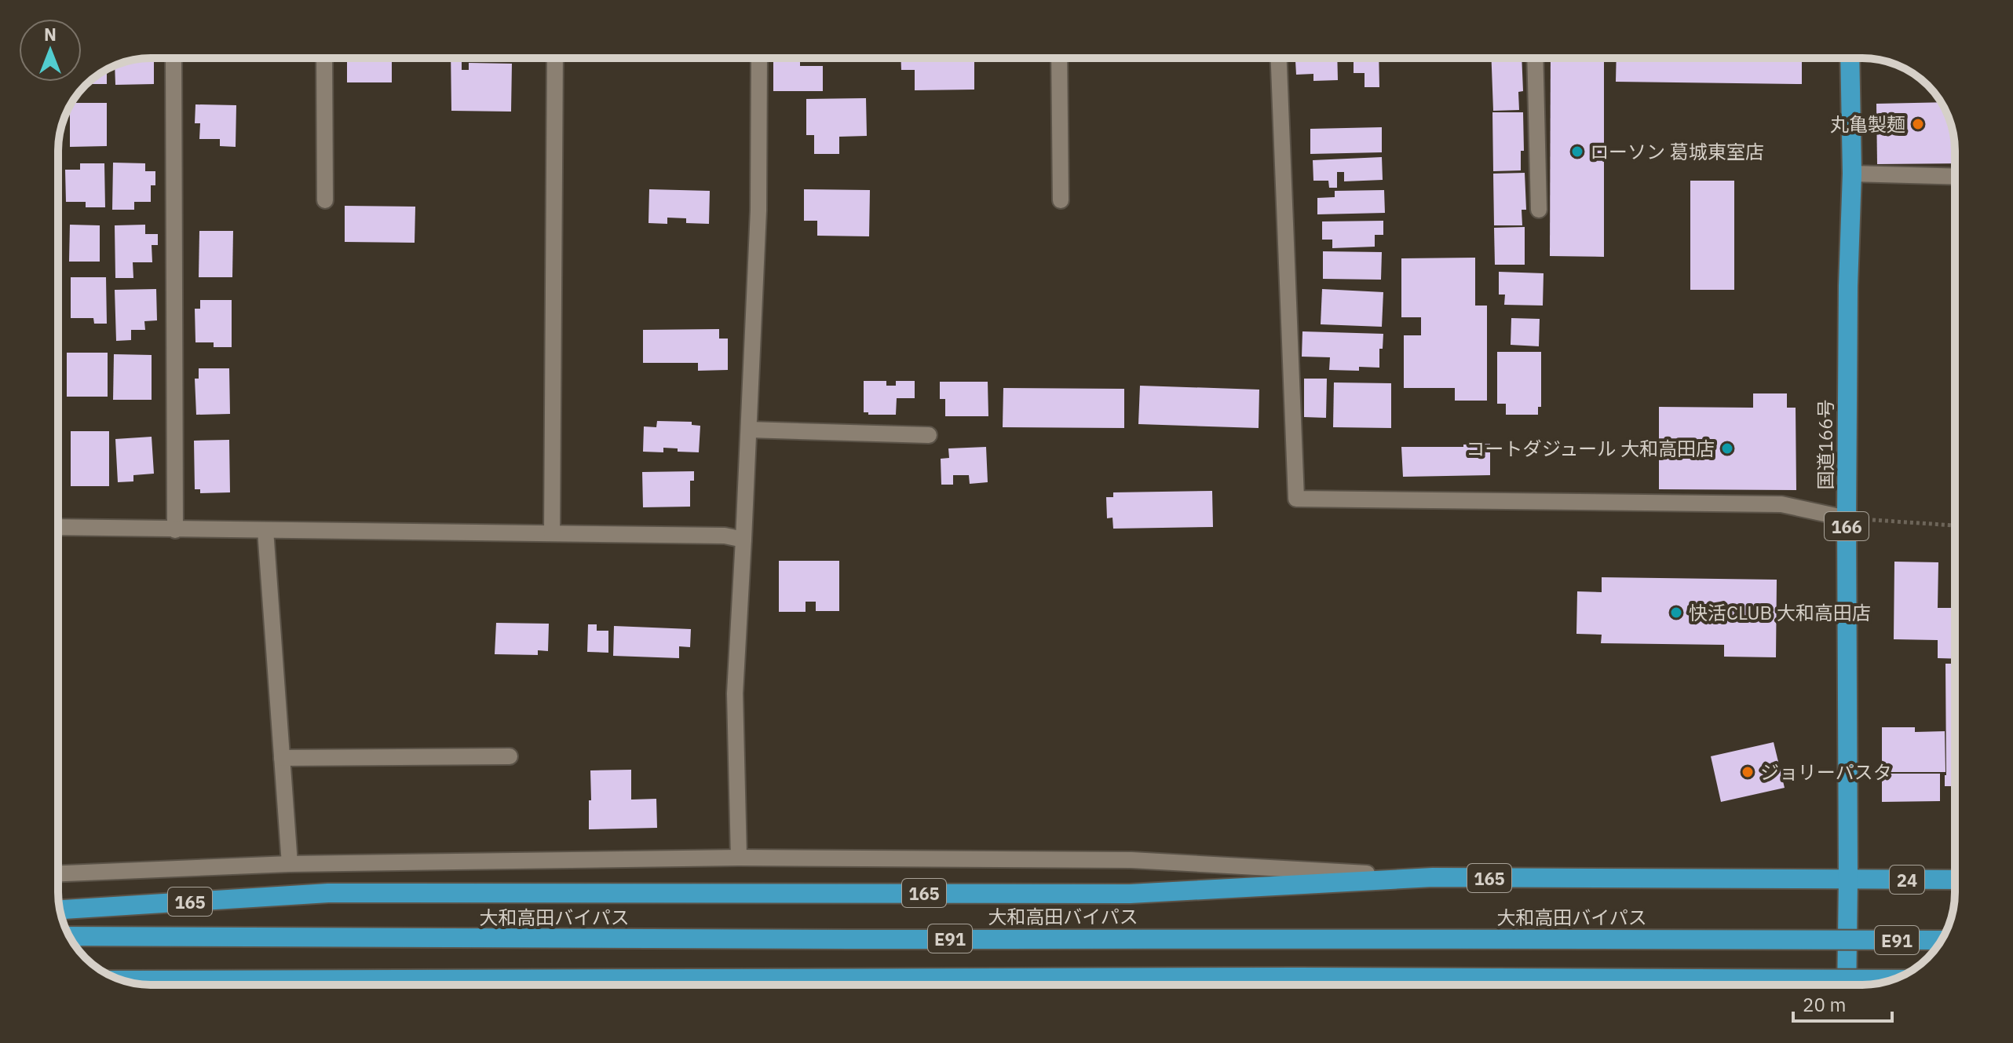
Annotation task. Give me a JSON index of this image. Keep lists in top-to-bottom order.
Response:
{
  "streets": {
    "highway": [
      "国道166号",
      "166",
      "165",
      "24",
      "大和高田バイパス",
      "E91"
    ]
  },
  "crossings": [
    ["国道166号", "165"],
    ["国道166号", "24"],
    ["165", "24"]
  ],
  "places": [
    "丸亀製麺",
    "ローソン 葛城東室店",
    "コートダジュール 大和高田店",
    "快活CLUB 大和高田店",
    "ジョリーパスタ"
  ],
  "scale_bar": "20 m",
  "north": "top"
}
